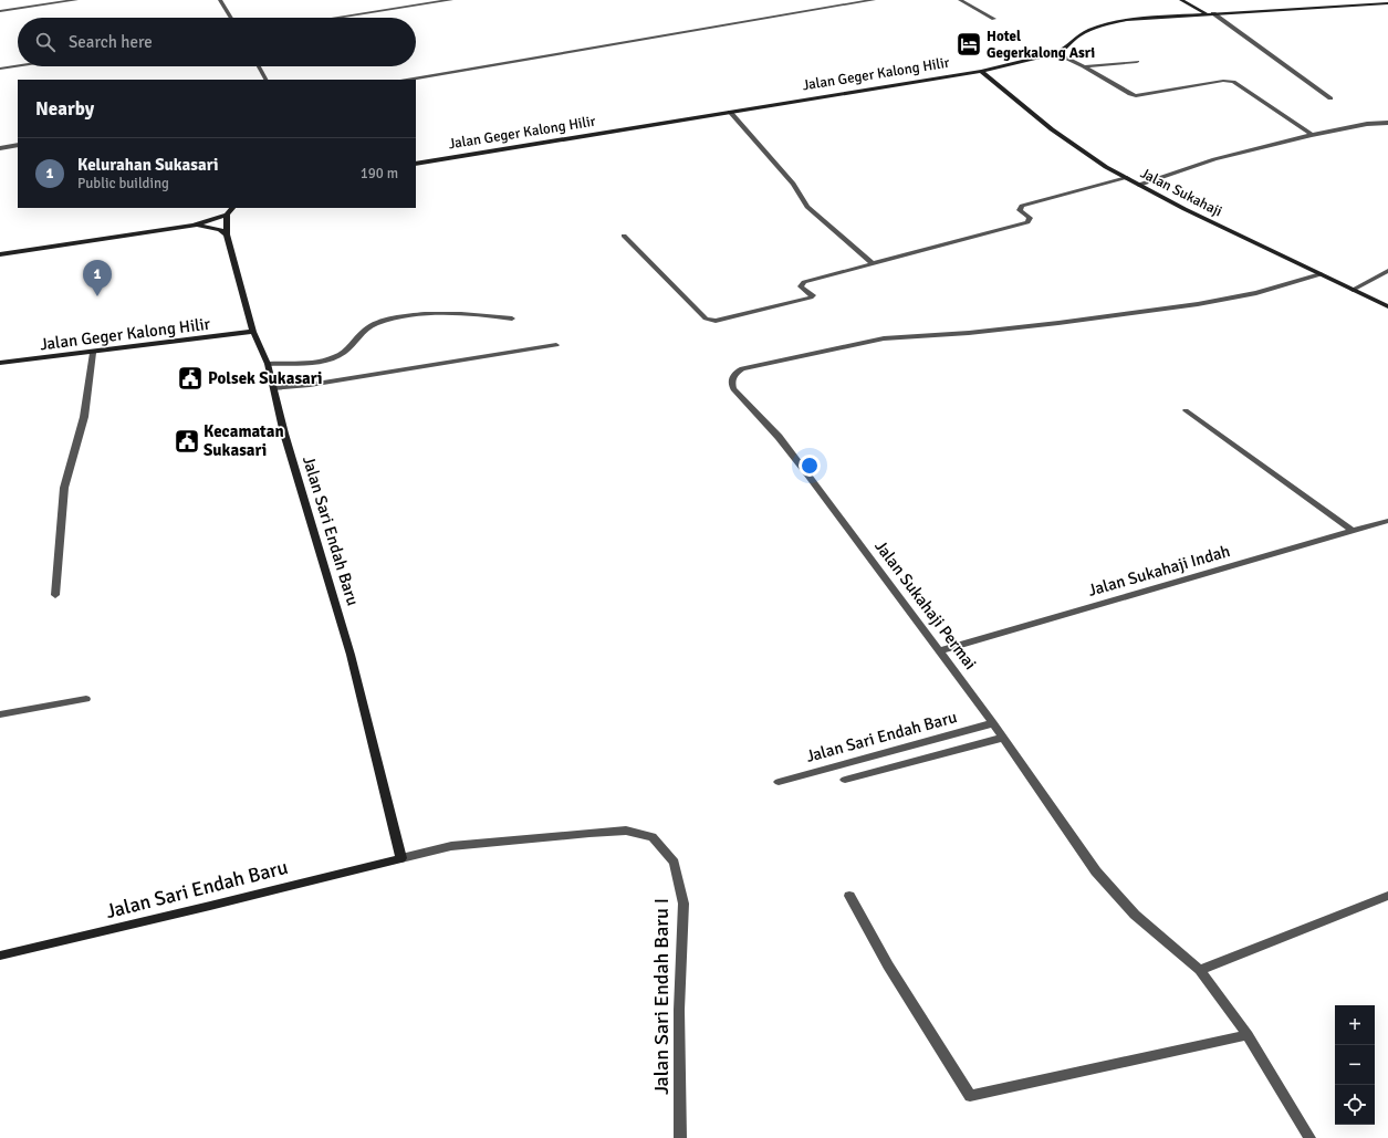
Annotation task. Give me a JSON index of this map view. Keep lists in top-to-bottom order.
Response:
{
  "streets": {
    "main road": ["Jalan Geger Kalong Hilir", "Jalan Sukahaji", "Jalan Sari Endah Baru"],
    "street": ["Jalan Sukahaji Indah", "Jalan Sukahaji Permai", "Jalan Sari Endah Baru I"]
  },
  "crossings": [
    ["Jalan Geger Kalong Hilir", "Jalan Sukahaji"],
    ["Jalan Geger Kalong Hilir", "Jalan Sari Endah Baru"],
    ["Jalan Sukahaji", "Jalan Sukahaji Permai"],
    ["Jalan Sari Endah Baru", "Jalan Sukahaji Permai"],
    ["Jalan Sari Endah Baru", "Jalan Sari Endah Baru I"],
    ["Jalan Sukahaji Indah", "Jalan Sukahaji Permai"]
  ],
  "places": {
    "hotel": ["Hotel Gegerkalong Asri"],
    "public building": ["Polsek Sukasari", "Kecamatan Sukasari"]
  },
  "page": {
    "search": "Search here",
    "heading": "Nearby",
    "list": [
      {
        "mark": "1",
        "name": "Kelurahan Sukasari",
        "note": "Public building",
        "value": "190 m"
      }
    ],
    "pins": "1",
    "map_buttons": ["+", "−"]
  }
}
